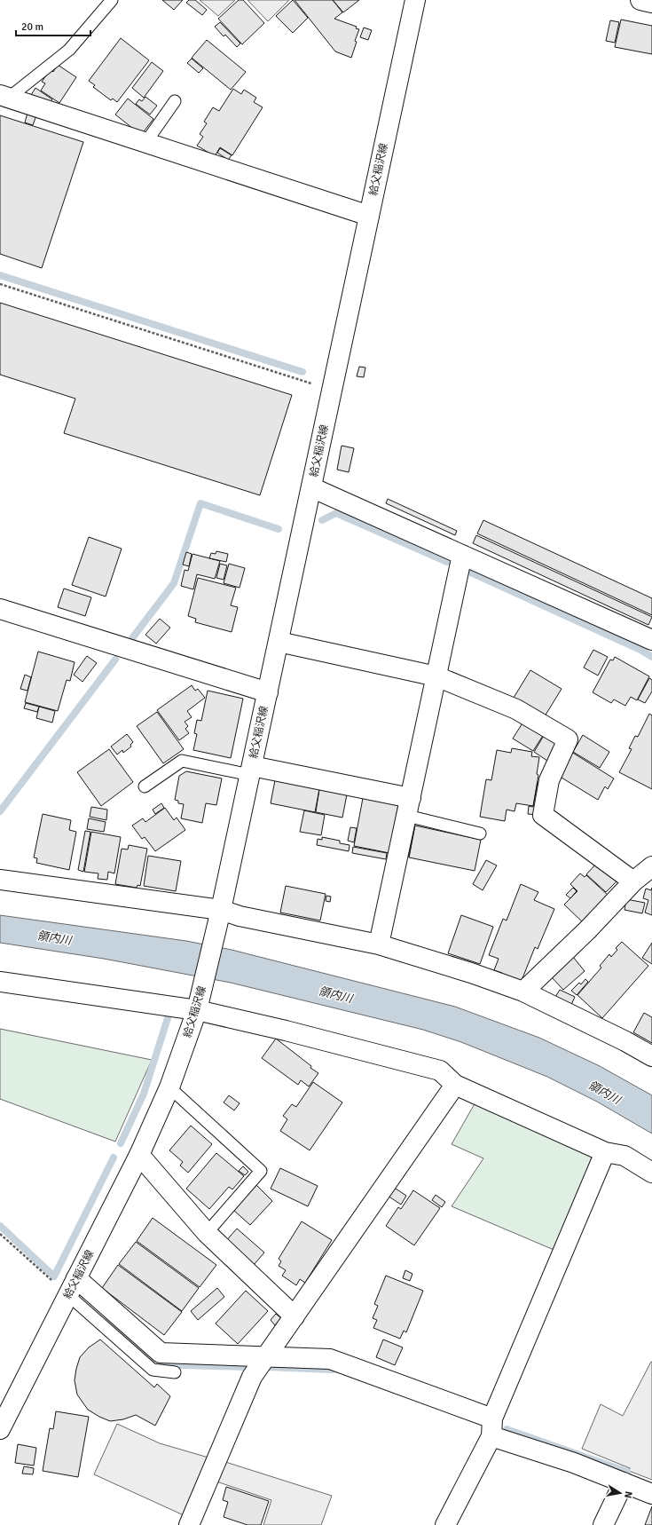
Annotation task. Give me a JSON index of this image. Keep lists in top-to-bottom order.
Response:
{
  "streets": {
    "street": ["給父稲沢線"]
  },
  "water": ["領内川"],
  "scale_bar": "20 m",
  "north": "right"
}
